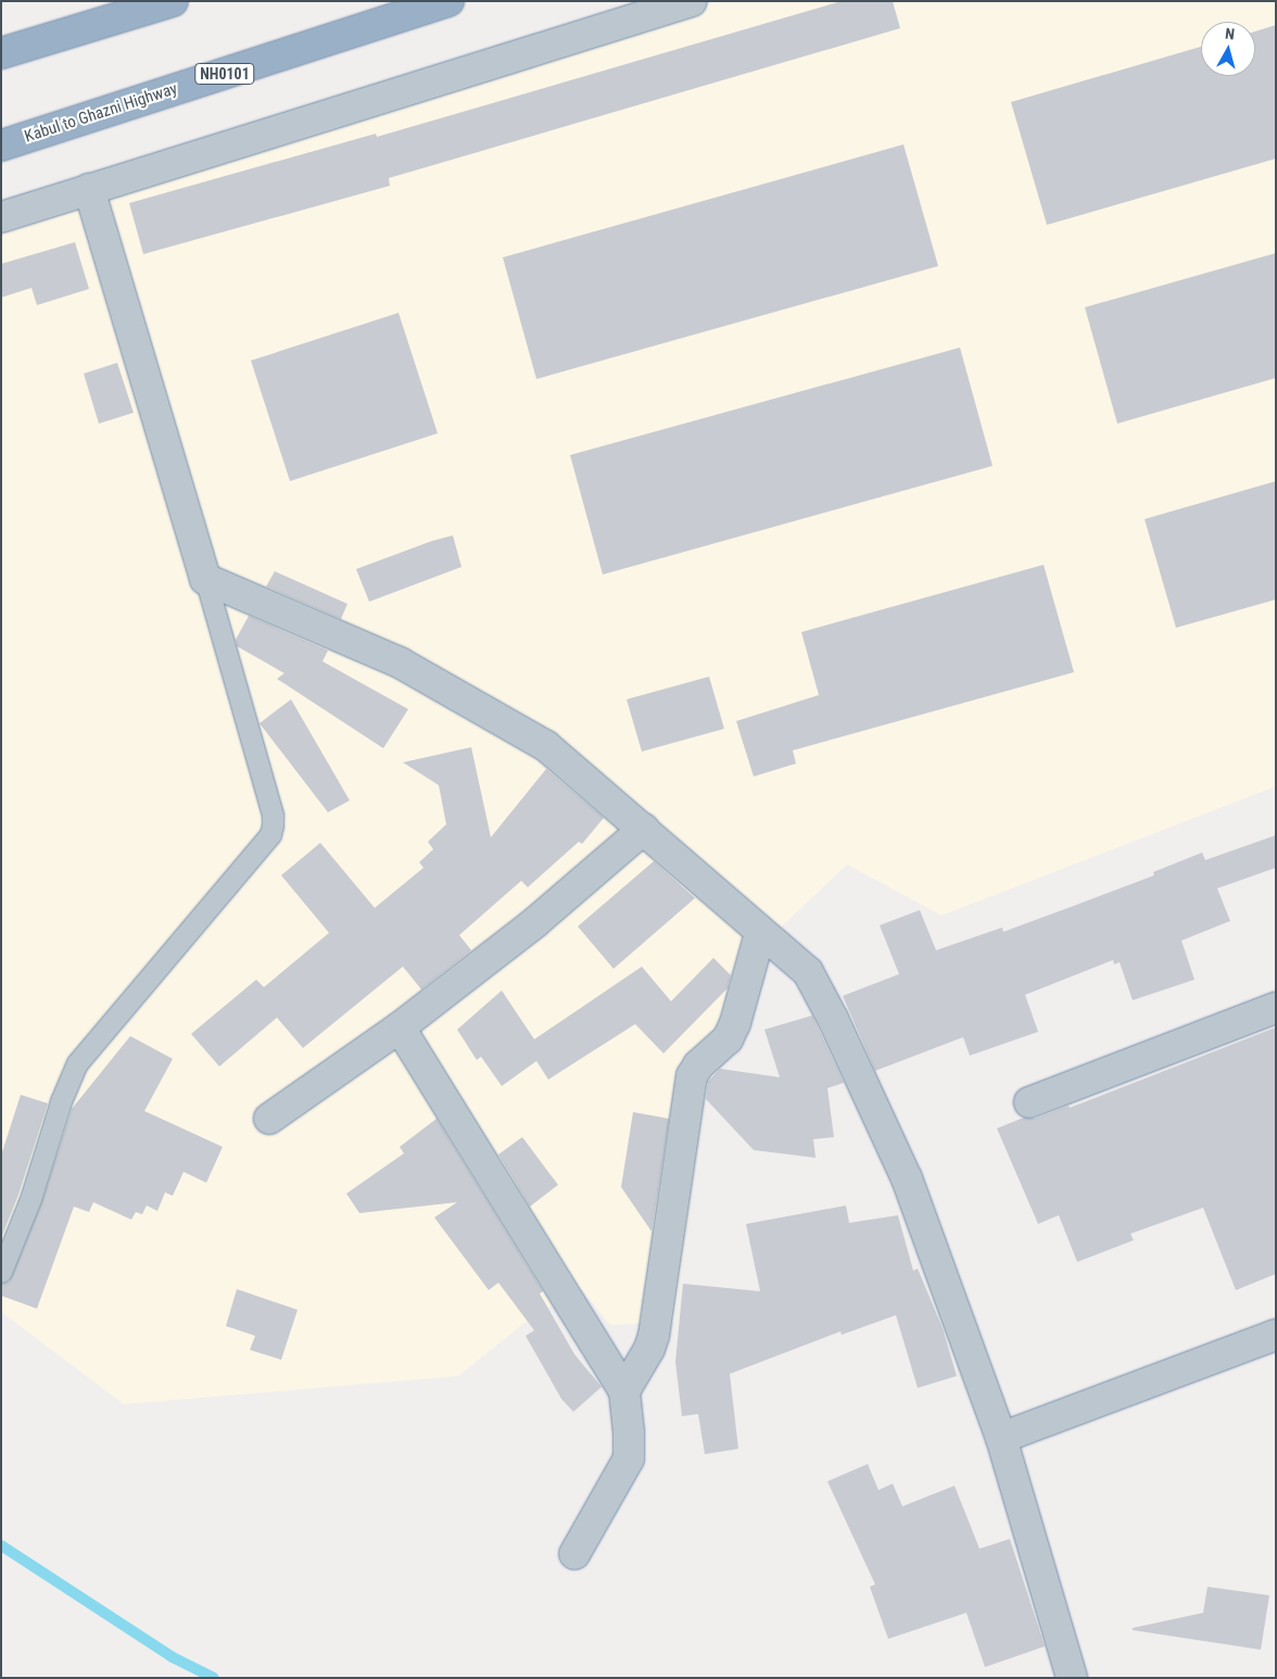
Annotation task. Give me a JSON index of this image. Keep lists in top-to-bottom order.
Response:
{
  "streets": {
    "highway": ["NH0101", "Kabul to Ghazni Highway"]
  },
  "north": "top"
}
